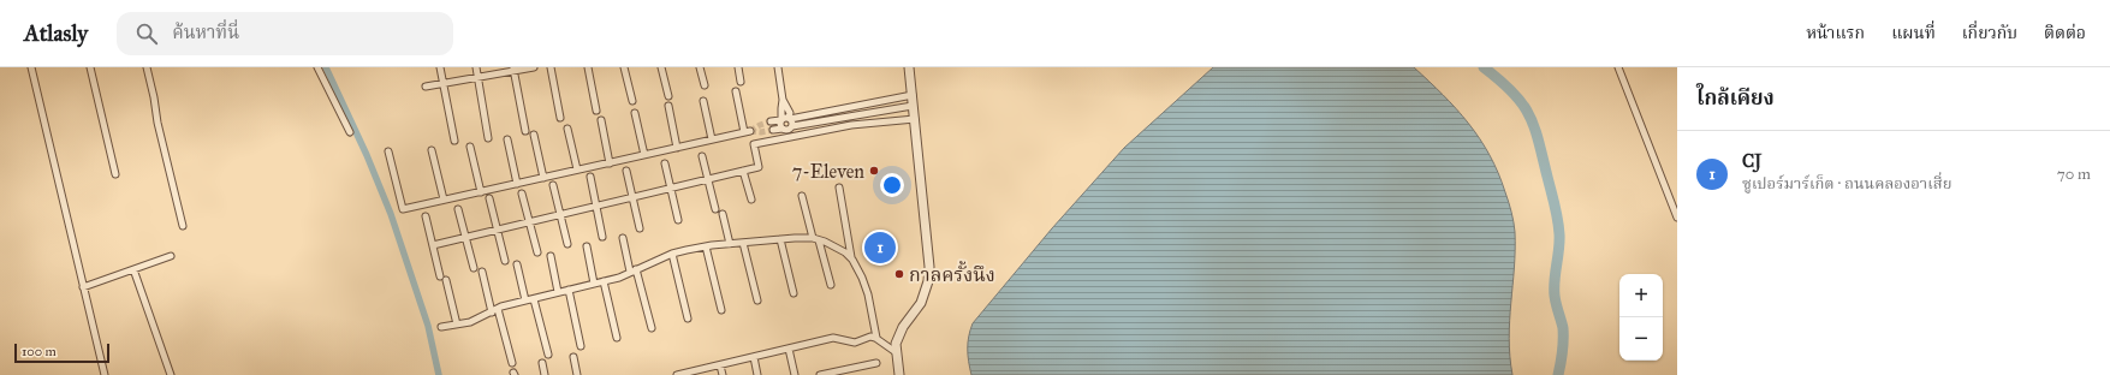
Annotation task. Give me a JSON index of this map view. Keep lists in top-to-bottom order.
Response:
{
  "places": ["7-Eleven", "กาลครั้งนึง"],
  "scale_bar": "100 m",
  "page": {
    "header": "Atlasly",
    "search": "ค้นหาที่นี่",
    "nav": [
      "หน้าแรก",
      "แผนที่",
      "เกี่ยวกับ",
      "ติดต่อ"
    ],
    "heading": "ใกล้เคียง",
    "list": [
      {
        "mark": "1",
        "name": "CJ",
        "note": "ซูเปอร์มาร์เก็ต · ถนนคลองอาเสี่ย",
        "value": "70 m"
      }
    ],
    "pins": "1",
    "map_buttons": ["+", "−"],
    "scale": "100 m"
  }
}
